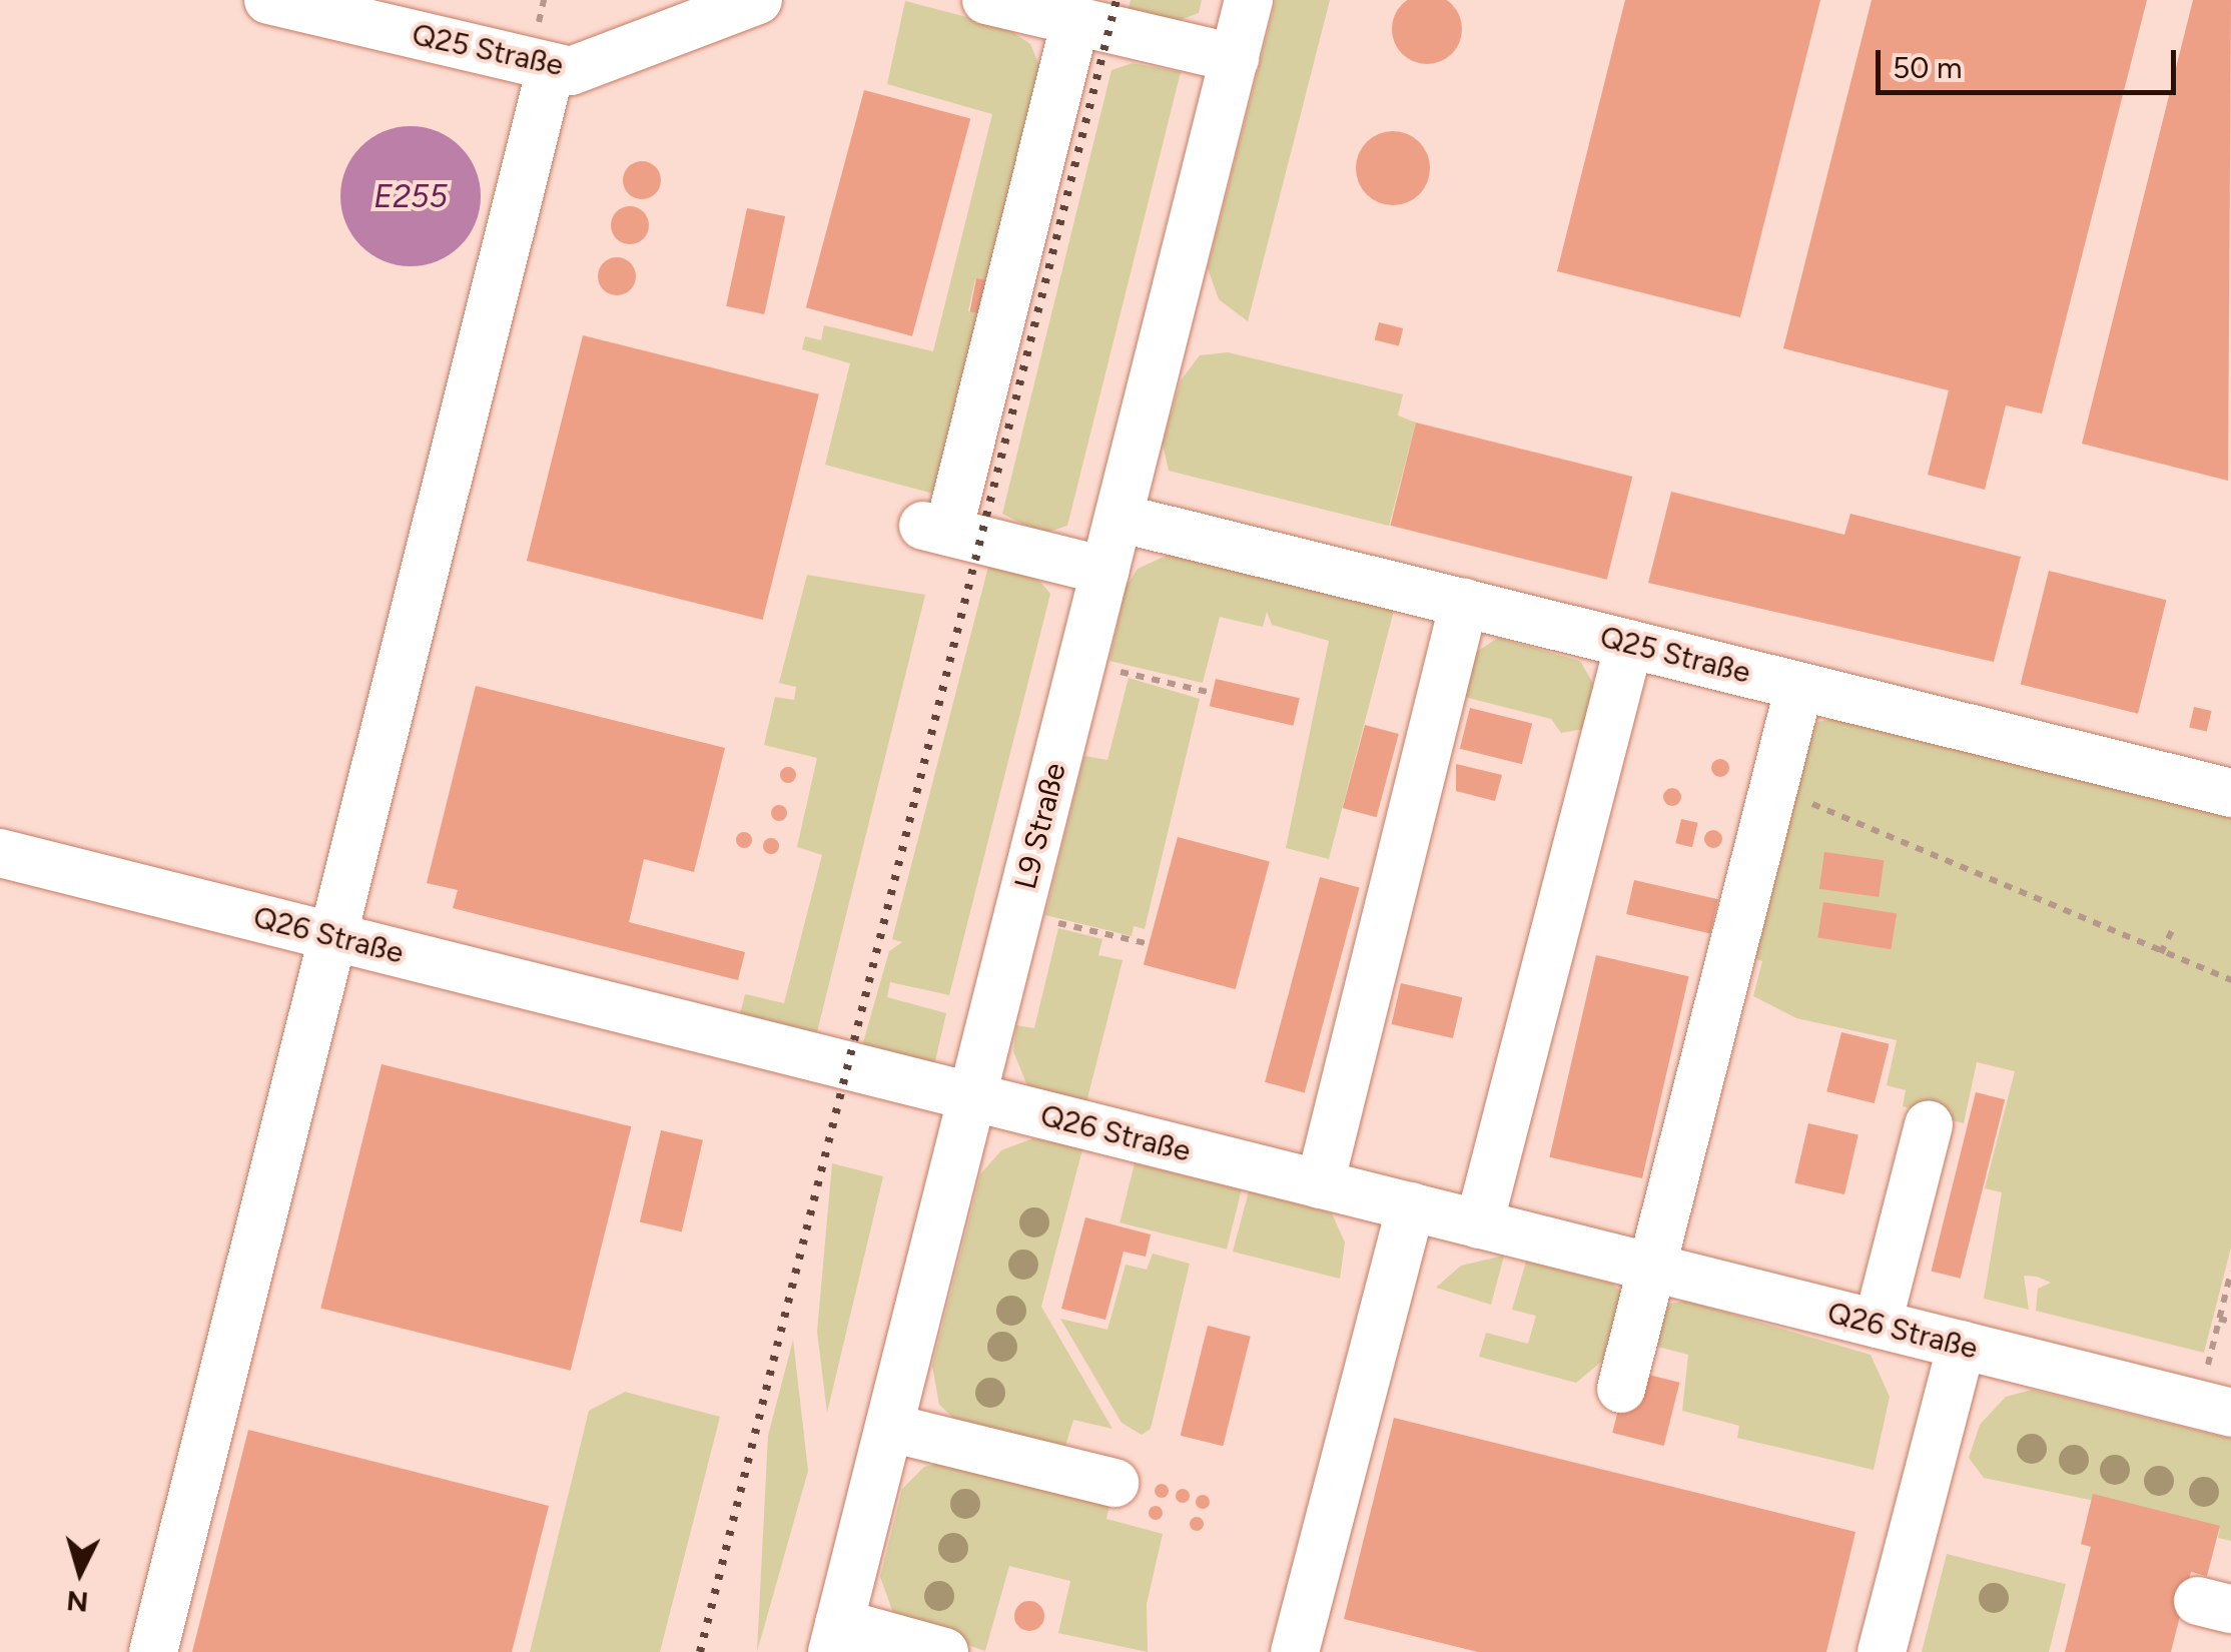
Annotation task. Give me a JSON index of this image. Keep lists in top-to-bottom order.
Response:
{
  "streets": {
    "lane": ["Q25 Straße", "L9 Straße", "Q26 Straße"]
  },
  "crossings": [
    ["Q25 Straße", "L9 Straße"],
    ["L9 Straße", "Q26 Straße"]
  ],
  "water": ["E255"],
  "scale_bar": "50 m",
  "north": "bottom"
}
